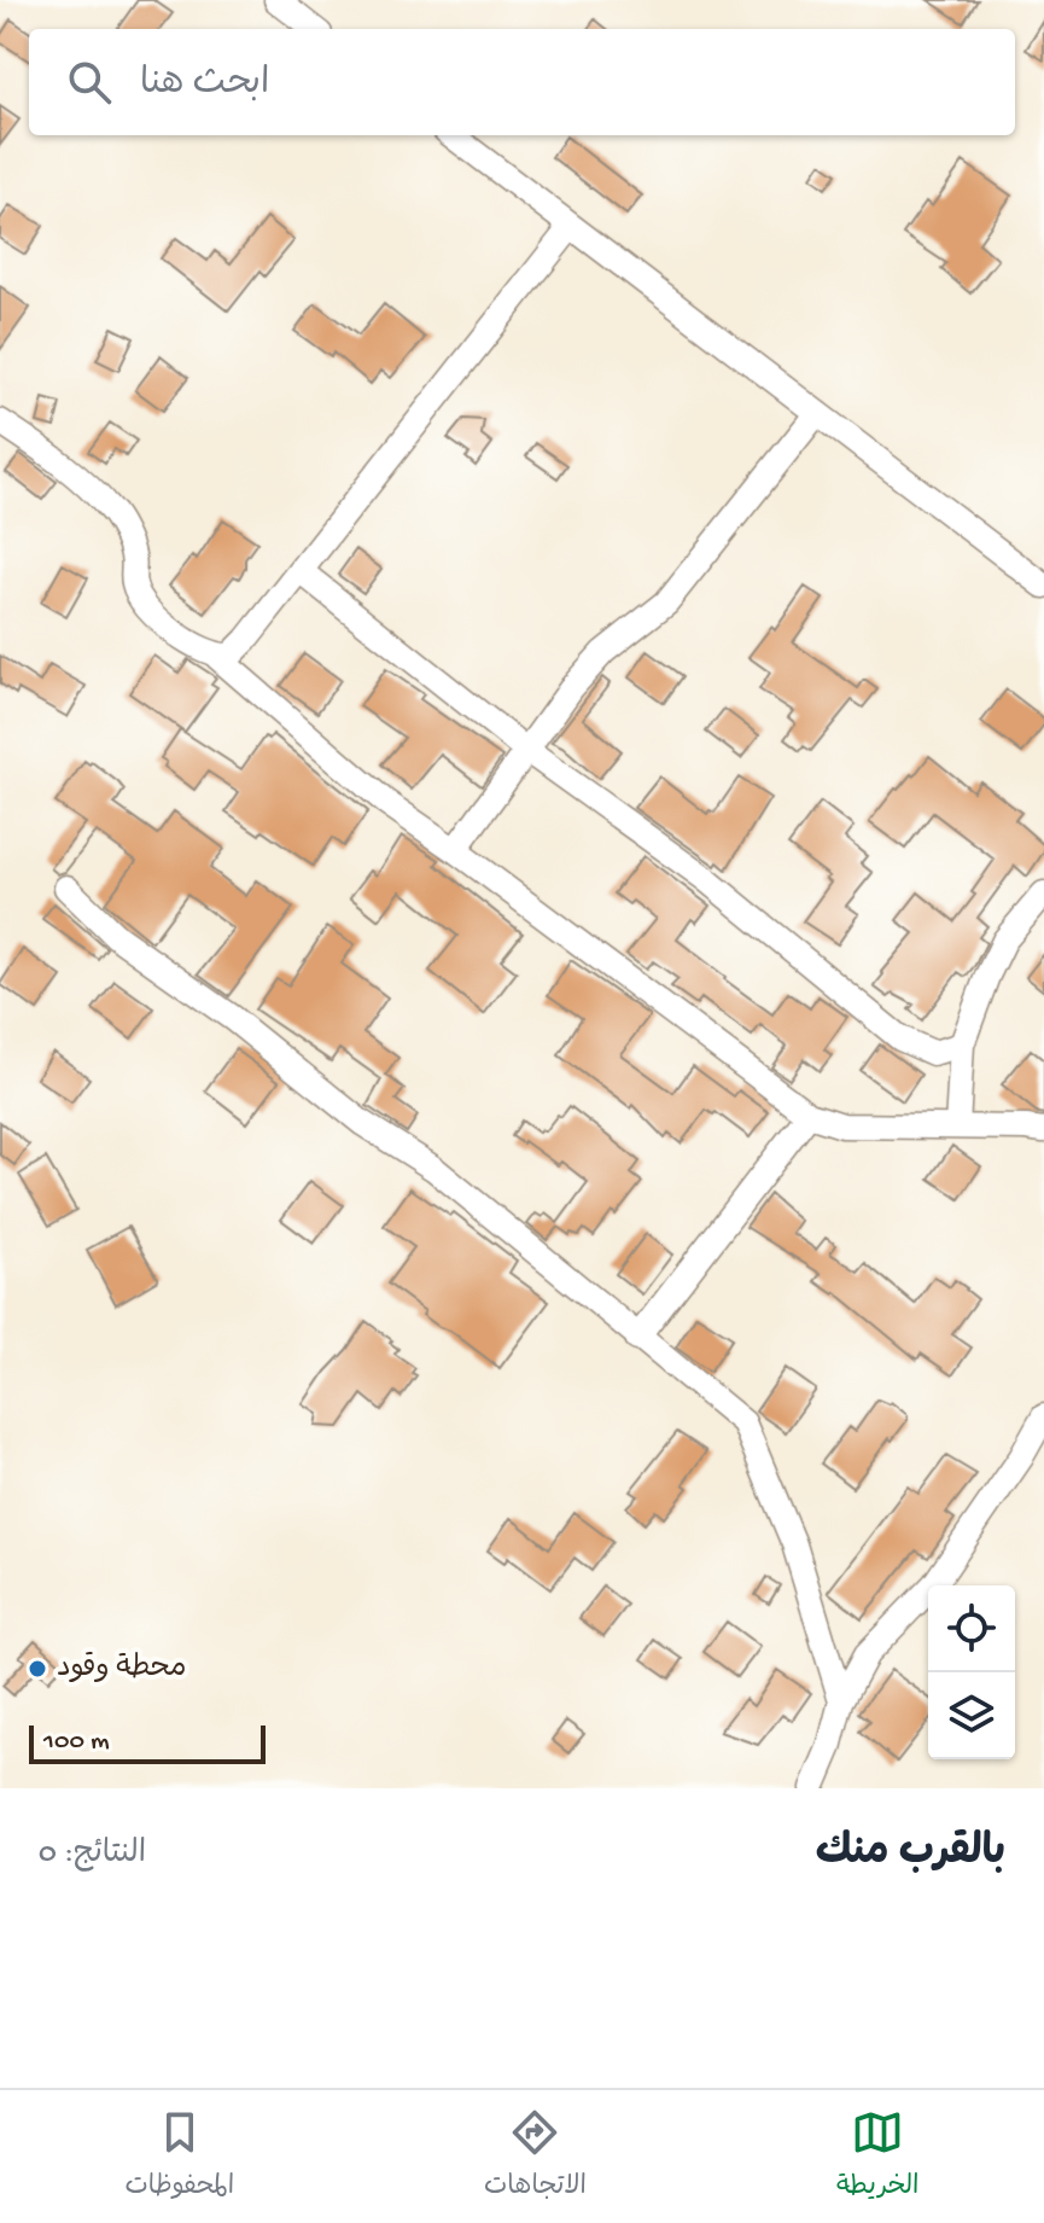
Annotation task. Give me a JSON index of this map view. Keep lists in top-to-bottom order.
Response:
{
  "places": ["محطة وقود"],
  "scale_bar": "100 m",
  "page": {
    "search": "ابحث هنا",
    "scale": "100 m",
    "heading": ["بالقرب منك", "النتائج: 0"],
    "nav": ["الخريطة", "الاتجاهات", "المحفوظات"]
  }
}
